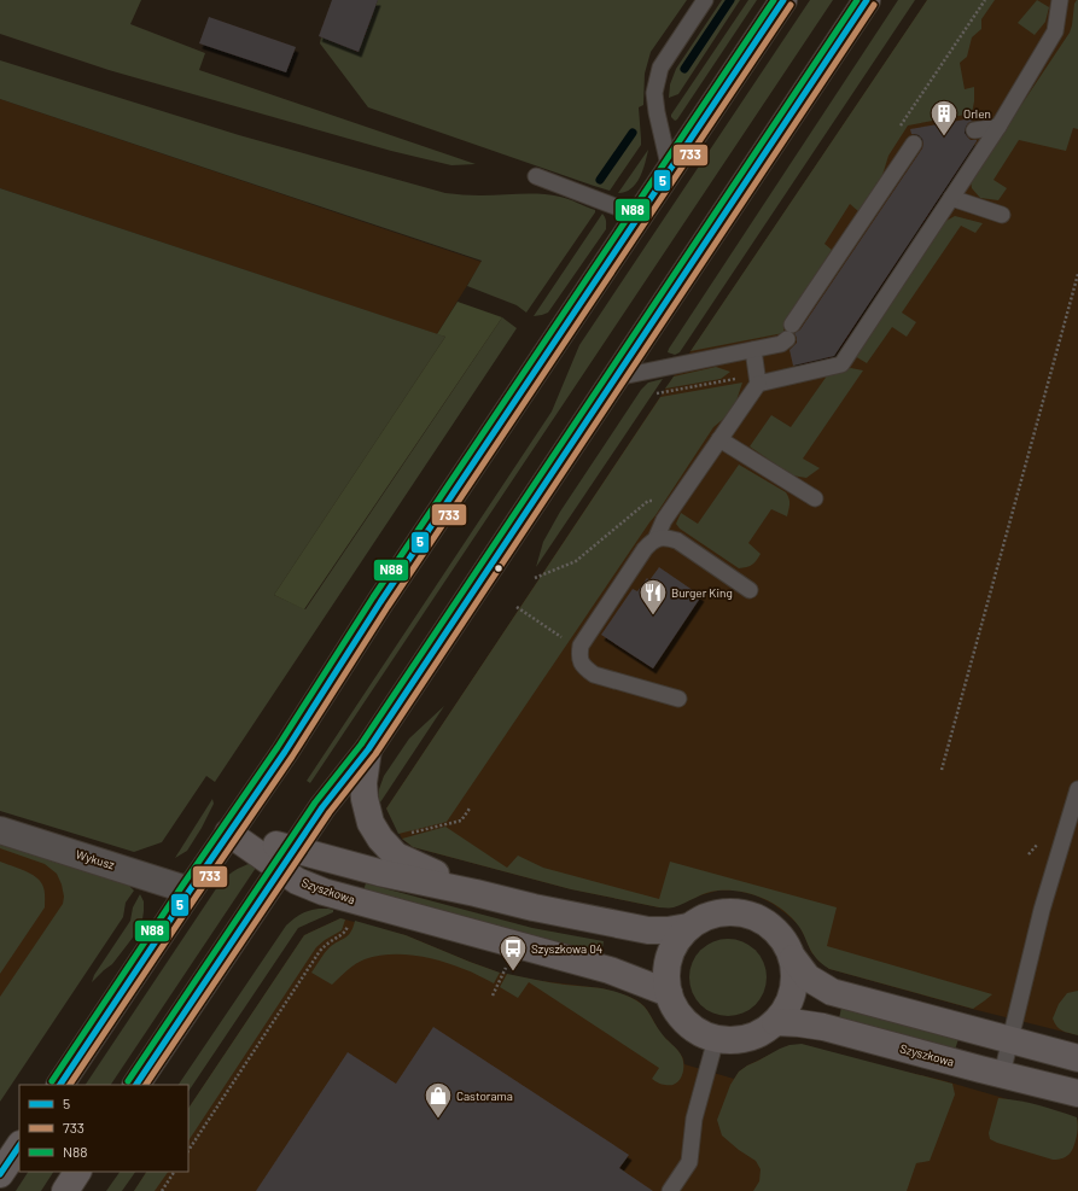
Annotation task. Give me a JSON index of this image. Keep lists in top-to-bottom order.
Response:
{
  "streets": {
    "main road": ["Szyszkowa"],
    "street": ["Wykusz"]
  },
  "places": {
    "building": ["Orlen"],
    "restaurant": ["Burger King"],
    "bus stop": ["Szyszkowa 04"],
    "shop": ["Castorama"]
  },
  "lines": ["transit line 5", "transit line N88", "transit line 733"],
  "legend": ["5", "733", "N88"]
}
